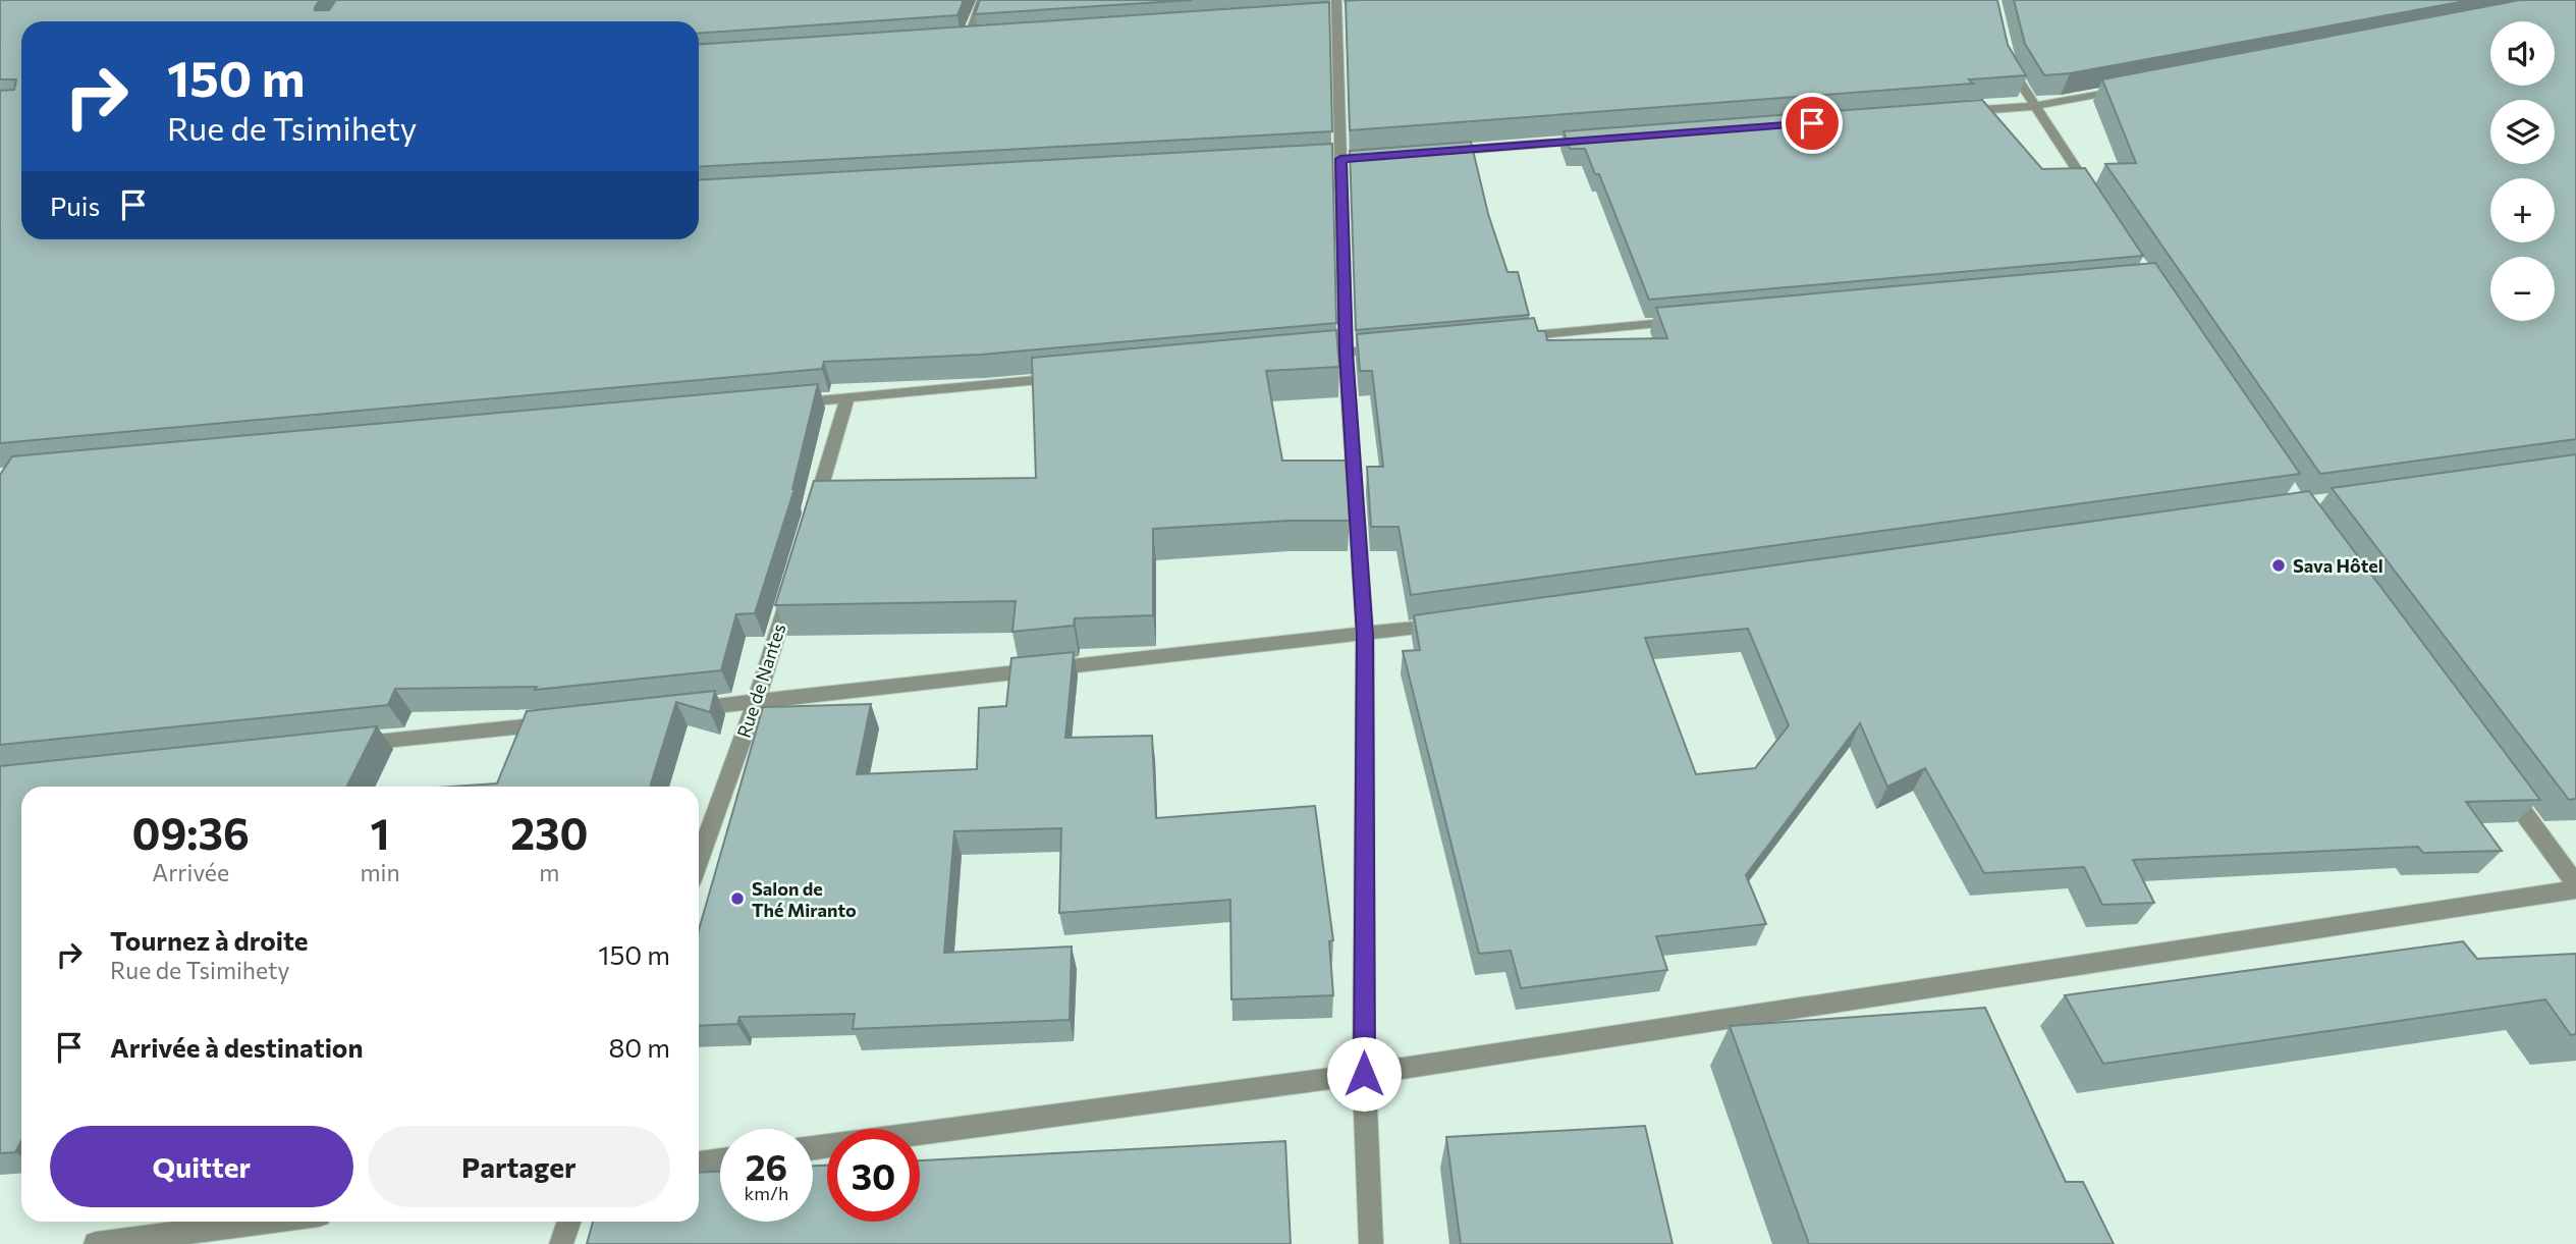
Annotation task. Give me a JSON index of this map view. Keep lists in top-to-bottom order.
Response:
{
  "streets": {
    "street": ["Rue de Nantes"]
  },
  "places": ["Sava Hôtel", "Salon de Thé Miranto"],
  "page": {
    "map_buttons": ["+", "−"],
    "turn": ["150 m", "Rue de Tsimihety"],
    "then": "Puis",
    "eta": [
      "09:36",
      "Arrivée",
      "1",
      "min",
      "230",
      "m"
    ],
    "list": [
      {
        "name": "Tournez à droite",
        "note": "Rue de Tsimihety",
        "value": "150 m"
      },
      {
        "name": "Arrivée à destination",
        "value": "80 m"
      }
    ],
    "buttons": ["Quitter", "Partager"],
    "speed": "26 km/h",
    "limit": "30"
  }
}
